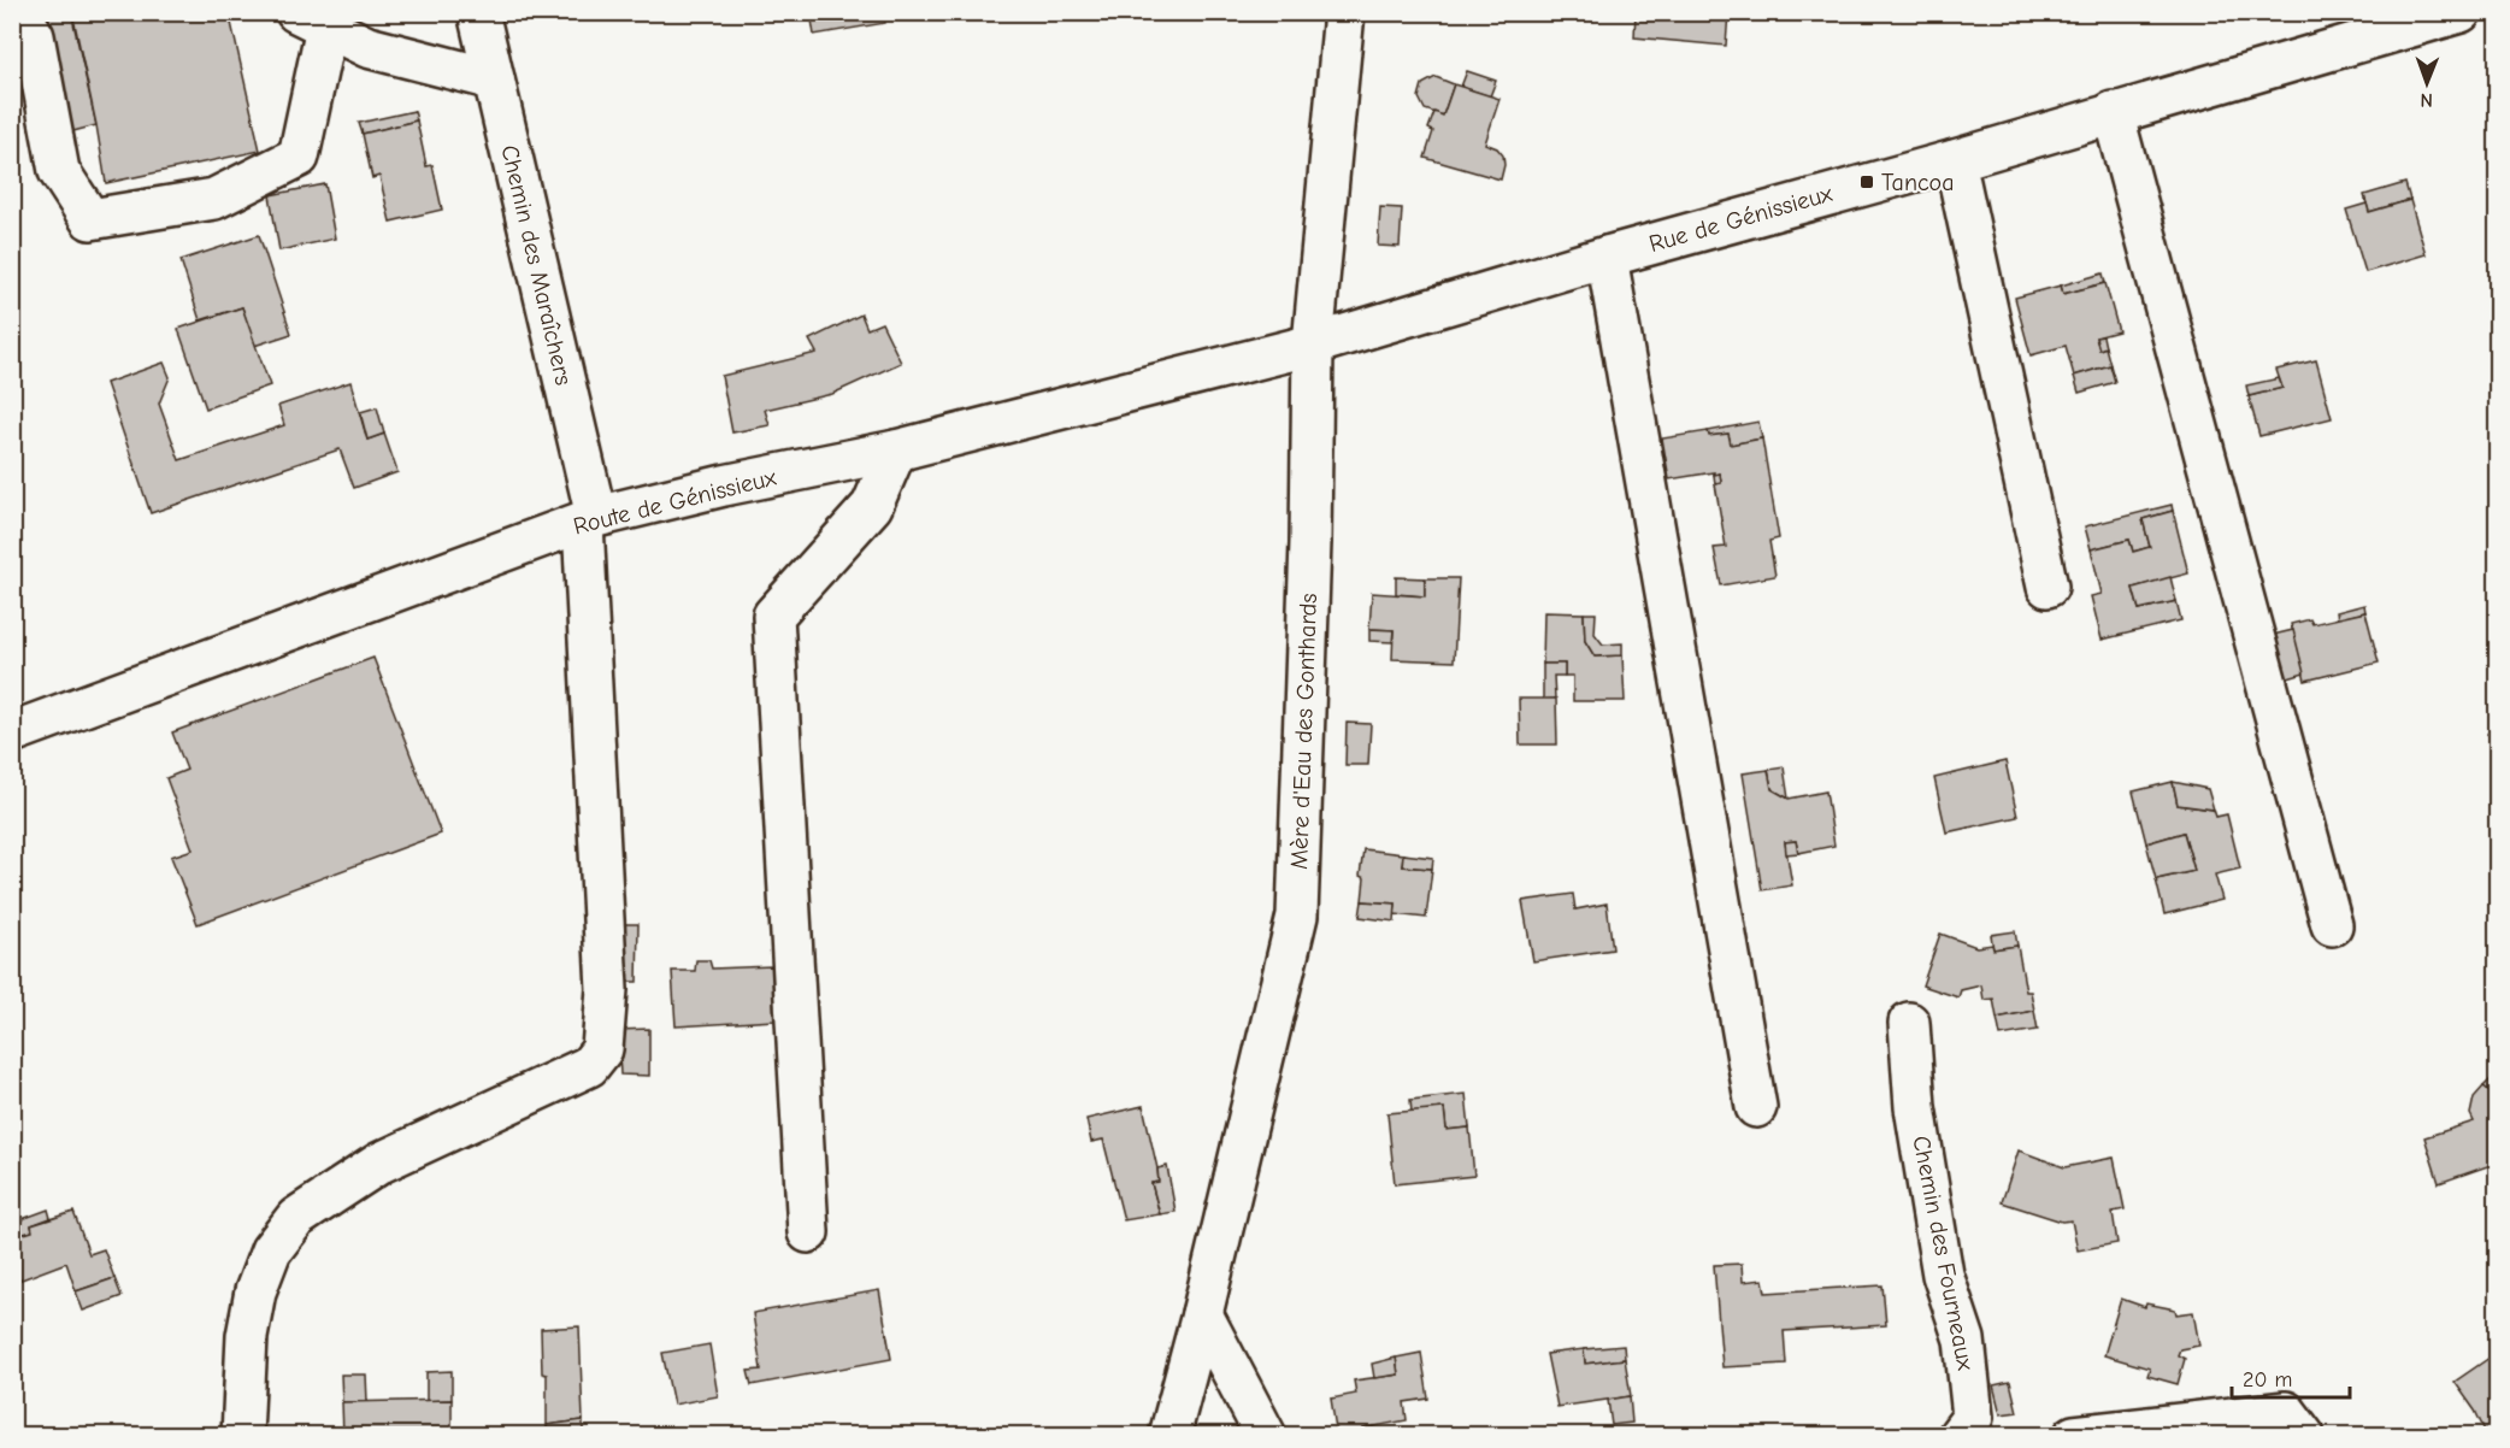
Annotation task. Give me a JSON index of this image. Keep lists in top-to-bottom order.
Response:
{
  "streets": {
    "street": [
      "Rue de Génissieux",
      "Chemin des Maraîchers",
      "Route de Génissieux",
      "Mère d'Eau des Gonthards",
      "Chemin des Fourneaux"
    ]
  },
  "crossings": [
    ["Rue de Génissieux", "Route de Génissieux"],
    ["Rue de Génissieux", "Mère d'Eau des Gonthards"],
    ["Chemin des Maraîchers", "Route de Génissieux"],
    ["Route de Génissieux", "Mère d'Eau des Gonthards"]
  ],
  "places": {
    "transit": ["Tancoa"]
  },
  "scale_bar": "20 m",
  "north": "bottom"
}
